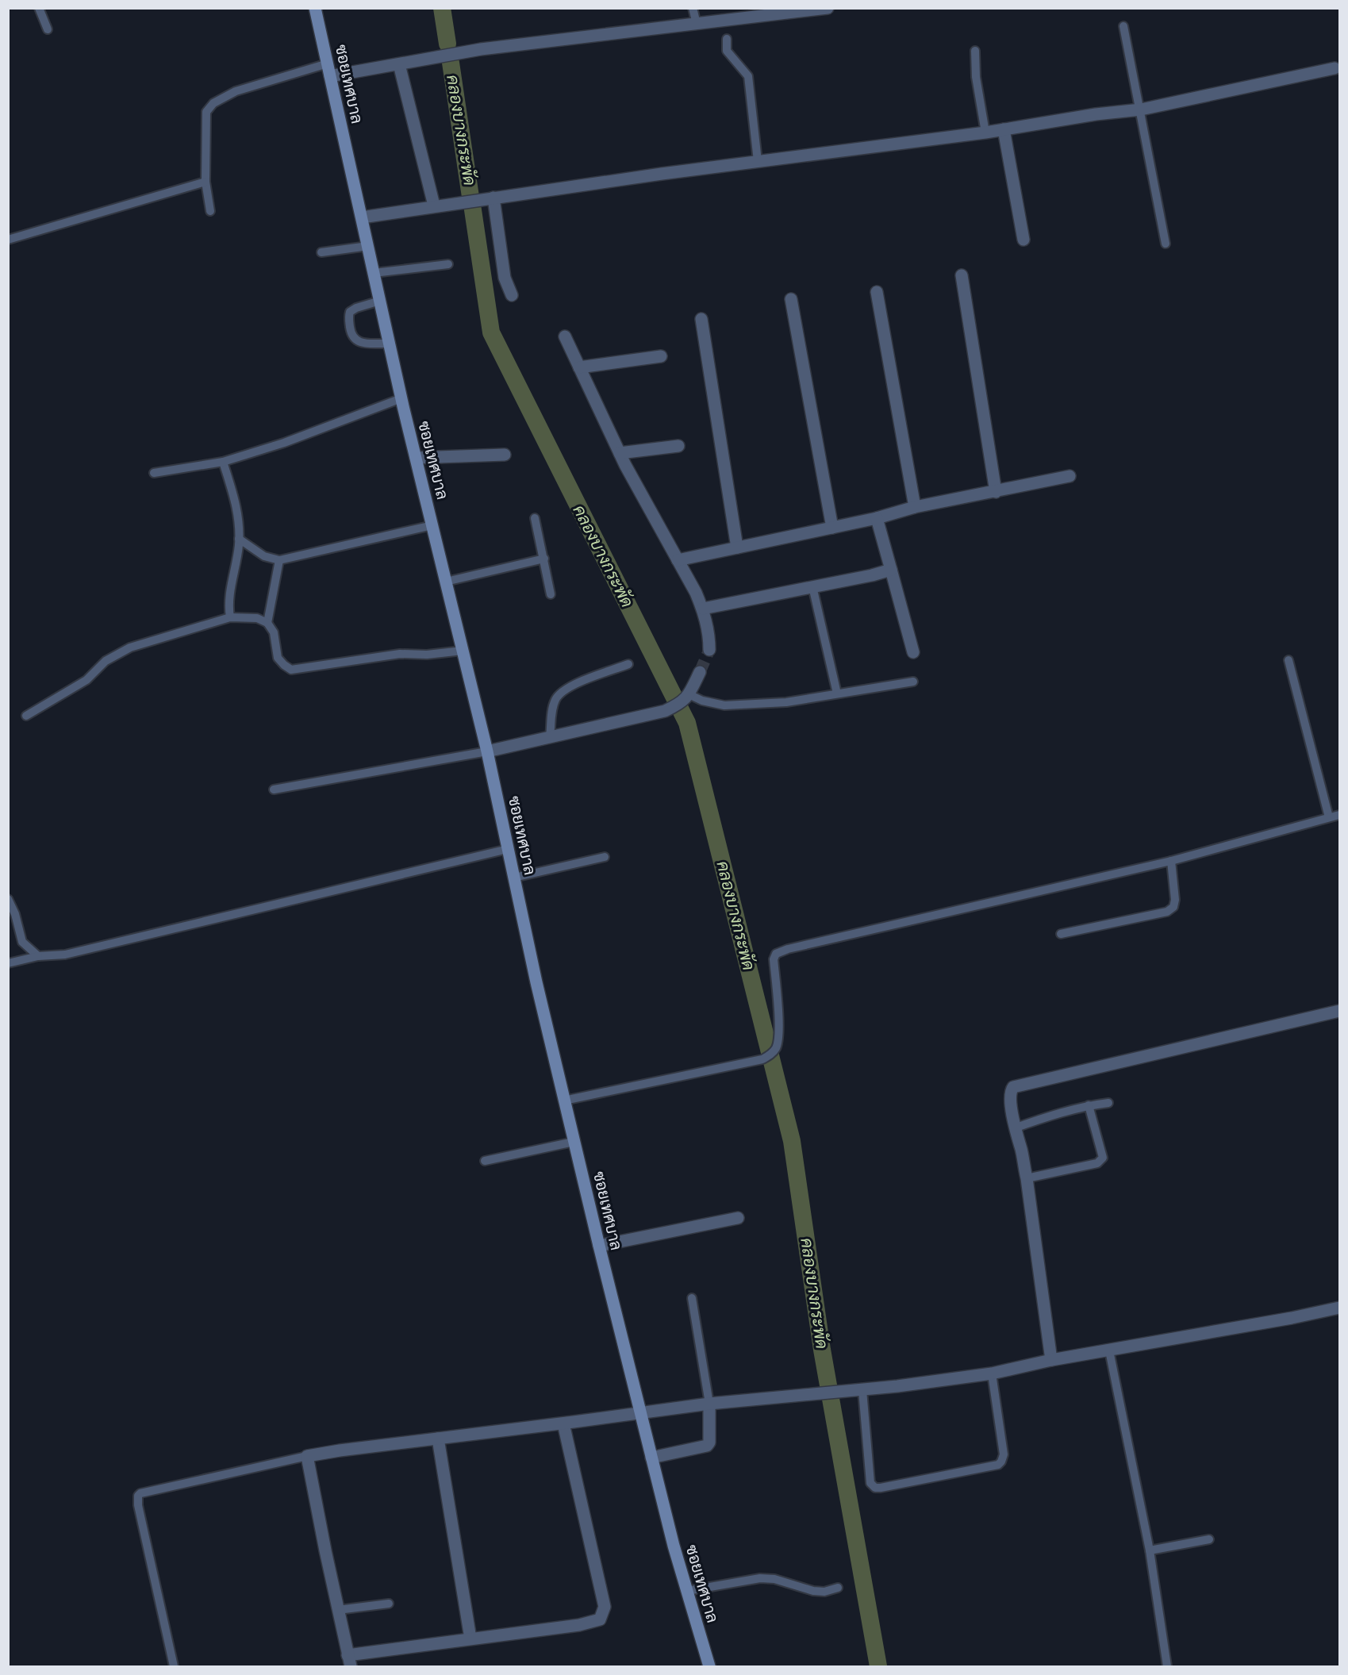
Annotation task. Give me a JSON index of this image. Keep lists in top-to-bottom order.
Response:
{
  "streets": {
    "street": ["ซอยเทศบาล"]
  },
  "water": ["คลองบางกระพัด"]
}
